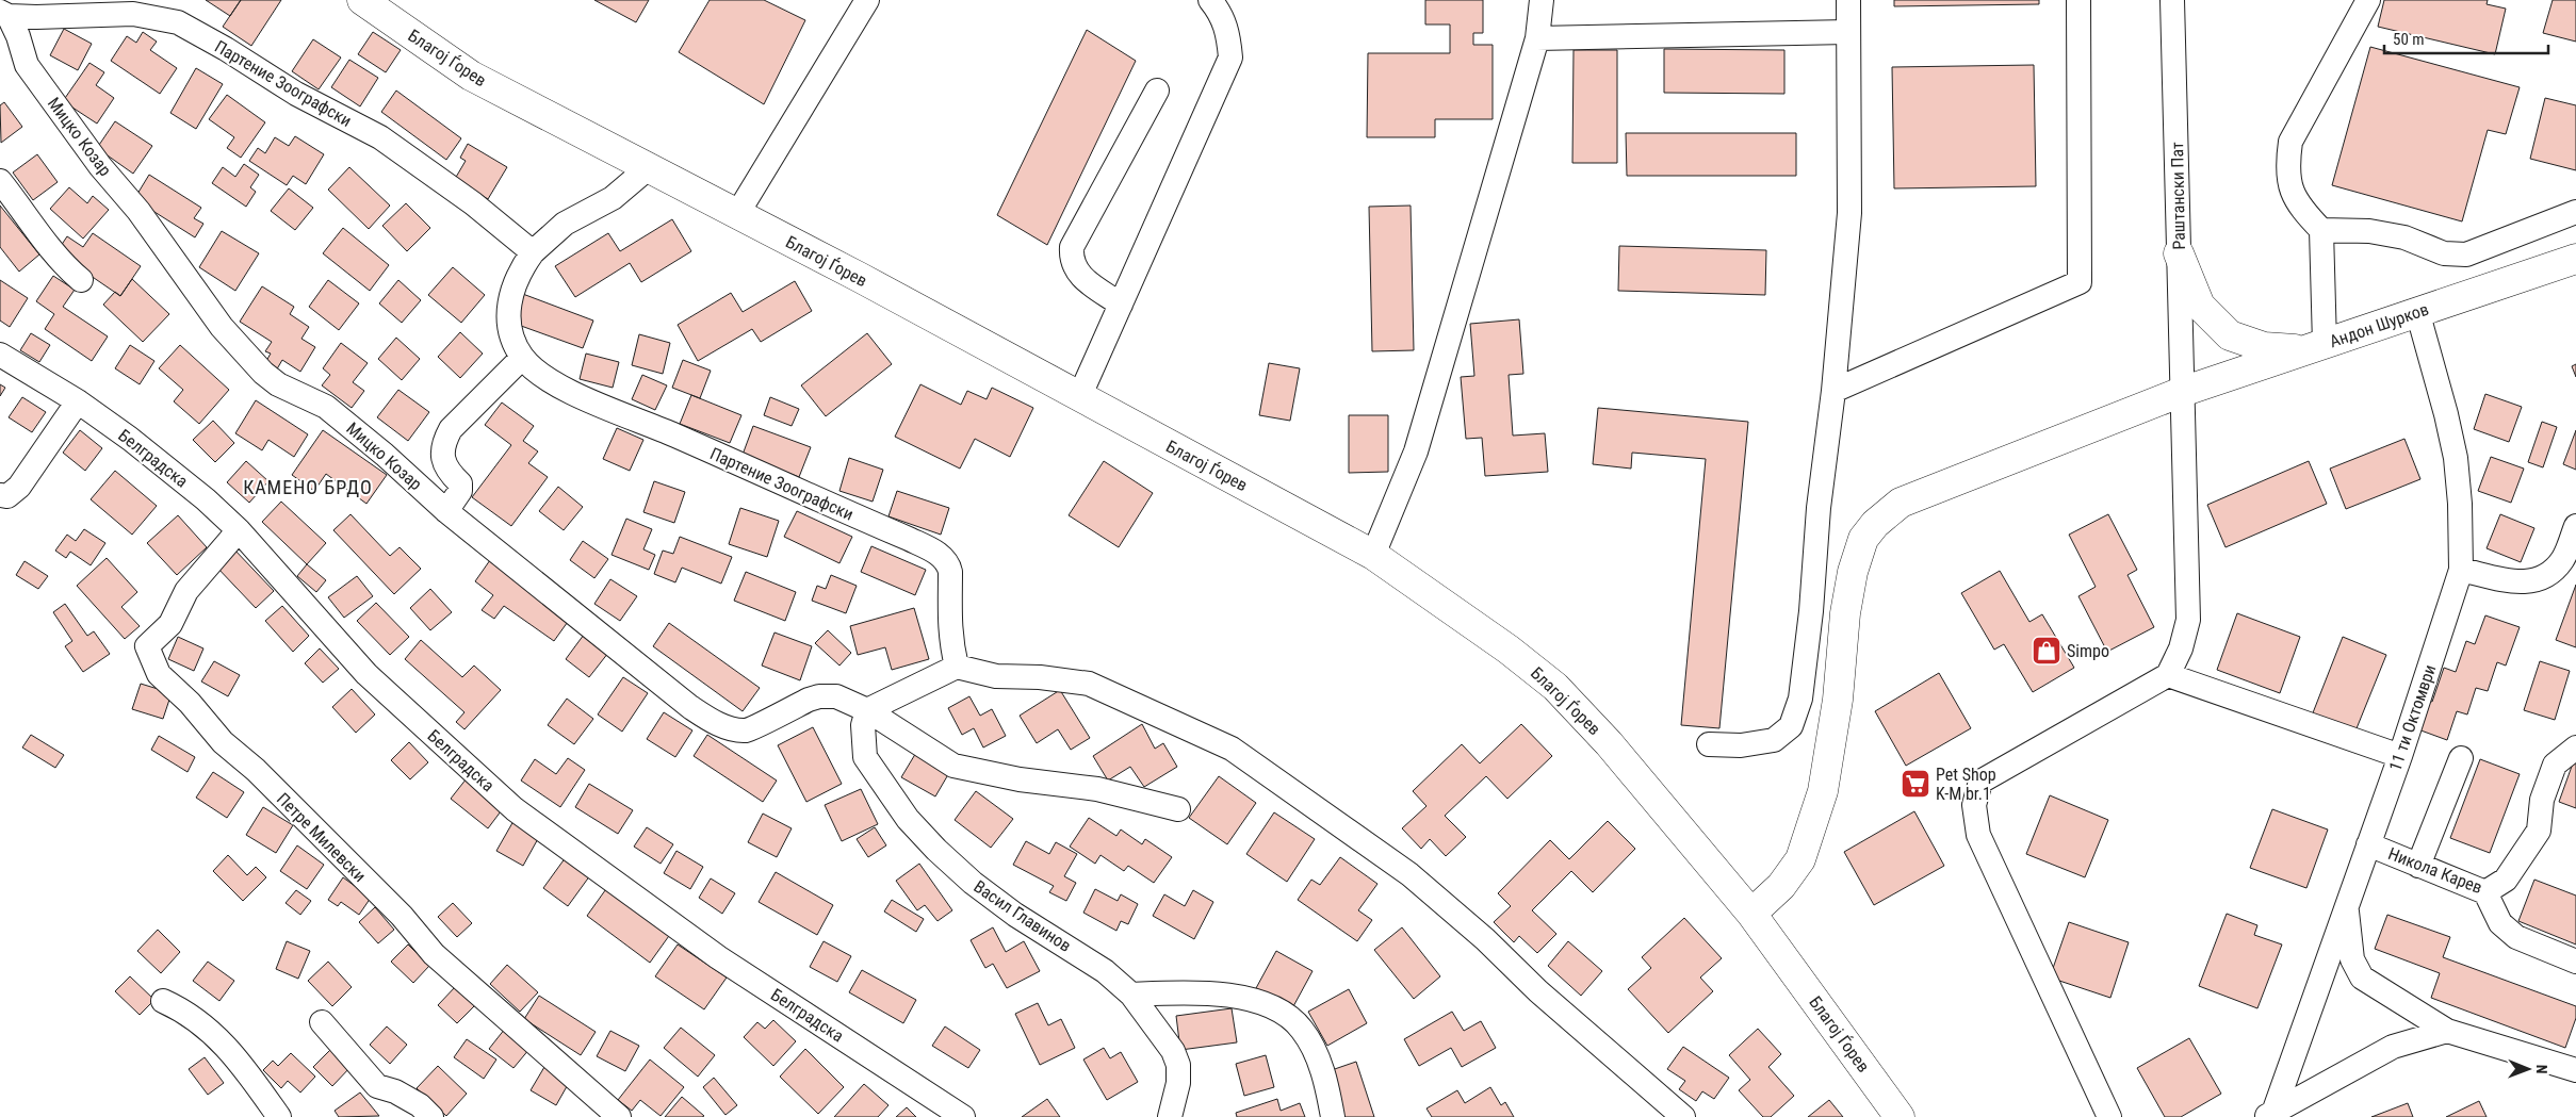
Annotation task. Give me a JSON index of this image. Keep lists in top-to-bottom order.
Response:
{
  "streets": {
    "main road": ["Благој Ѓорев", "Андон Шурков"],
    "street": [
      "Партение Зоографски",
      "Мицко Козар",
      "Раштански Пат",
      "Белградска",
      "11 ти Октомври",
      "Петре Милевски",
      "Никола Карев",
      "Васил Главинов"
    ]
  },
  "crossings": [
    ["Благој Ѓорев", "Партение Зоографски"],
    ["Благој Ѓорев", "Андон Шурков"],
    ["Партение Зоографски", "Мицко Козар"],
    ["Мицко Козар", "Васил Главинов"],
    ["Раштански Пат", "Андон Шурков"],
    ["Андон Шурков", "11 ти Октомври"],
    ["Белградска", "Петре Милевски"],
    ["11 ти Октомври", "Никола Карев"]
  ],
  "districts": ["КАМЕНО БРДО"],
  "places": {
    "shop": ["Simpo"],
    "supermarket": ["Pet Shop K-M br.1"]
  },
  "scale_bar": "50 m",
  "north": "right"
}
